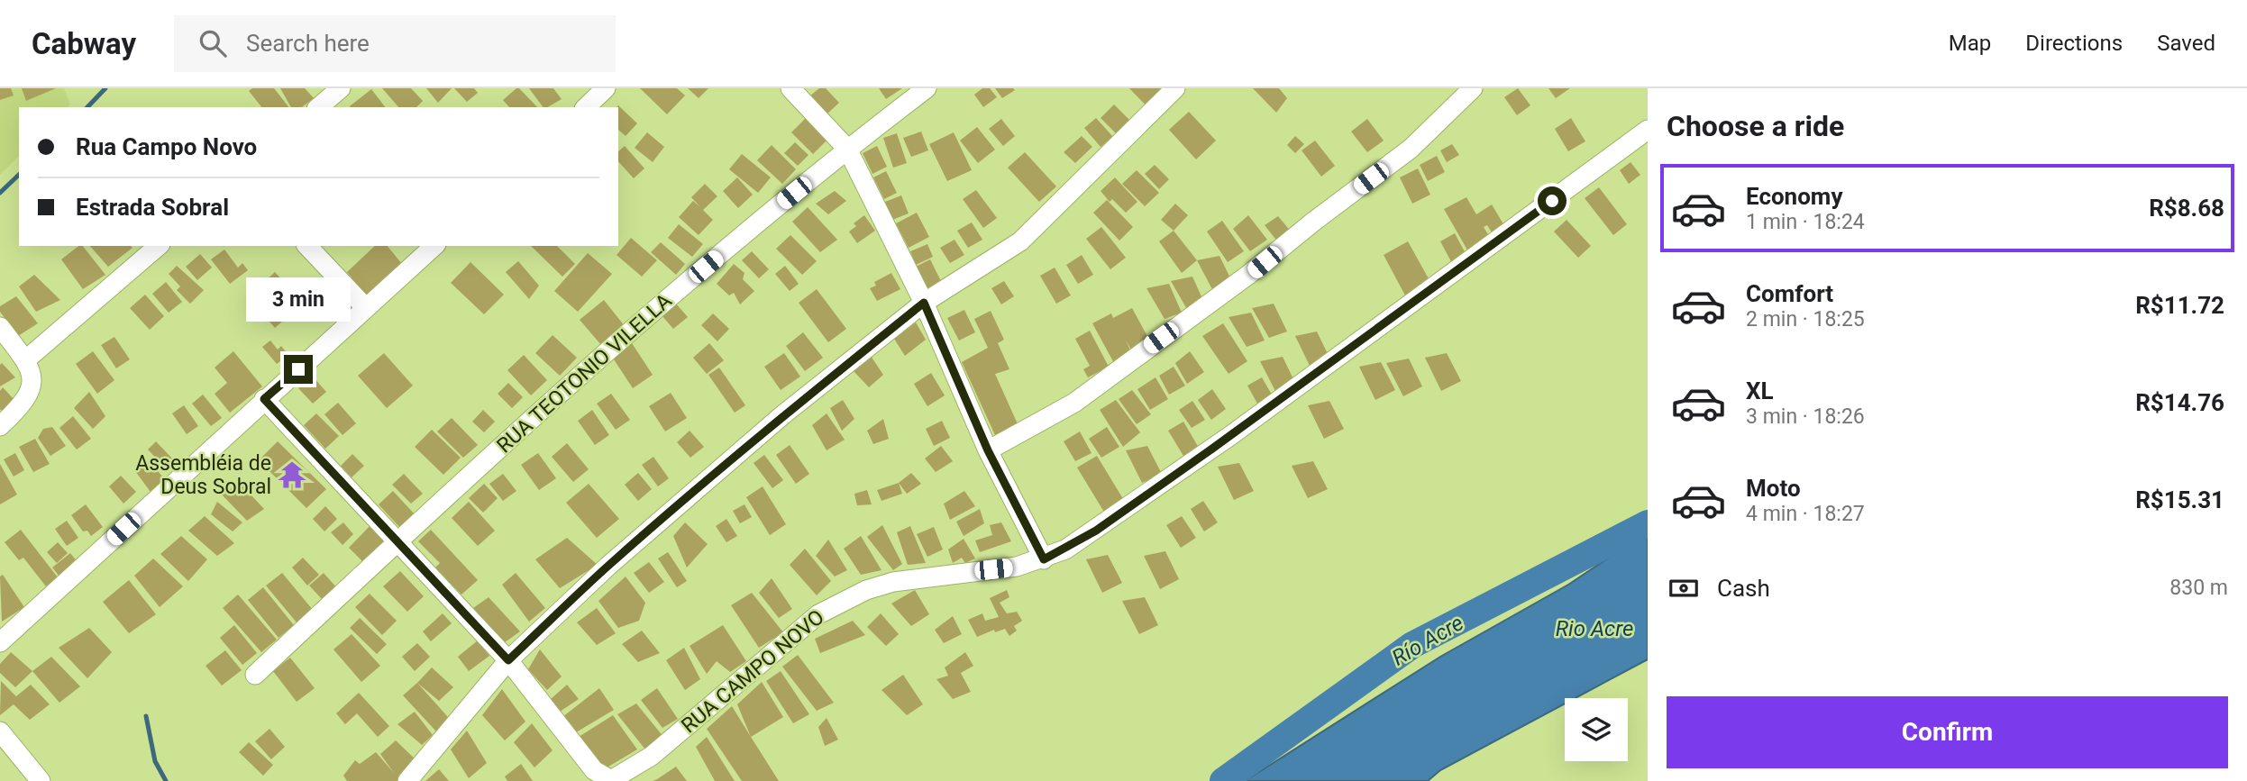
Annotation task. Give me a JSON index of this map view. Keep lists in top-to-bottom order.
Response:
{
  "streets": {
    "street": ["RUA TEOTONIO VILELLA", "RUA CAMPO NOVO"]
  },
  "water": ["Rio Acre", "Río Acre"],
  "places": {
    "temple": ["Assembléia de Deus Sobral"]
  },
  "page": {
    "header": "Cabway",
    "search": "Search here",
    "nav": ["Map", "Directions", "Saved"],
    "heading": "Choose a ride",
    "banner": ["Rua Campo Novo", "Estrada Sobral"],
    "list": [
      {
        "name": "Economy",
        "note": "1 min · 18:24",
        "value": "R$8.68"
      },
      {
        "name": "Comfort",
        "note": "2 min · 18:25",
        "value": "R$11.72"
      },
      {
        "name": "XL",
        "note": "3 min · 18:26",
        "value": "R$14.76"
      },
      {
        "name": "Moto",
        "note": "4 min · 18:27",
        "value": "R$15.31"
      }
    ],
    "bubble": "3 min",
    "pay": ["Cash", "830 m"],
    "buttons": "Confirm"
  }
}
